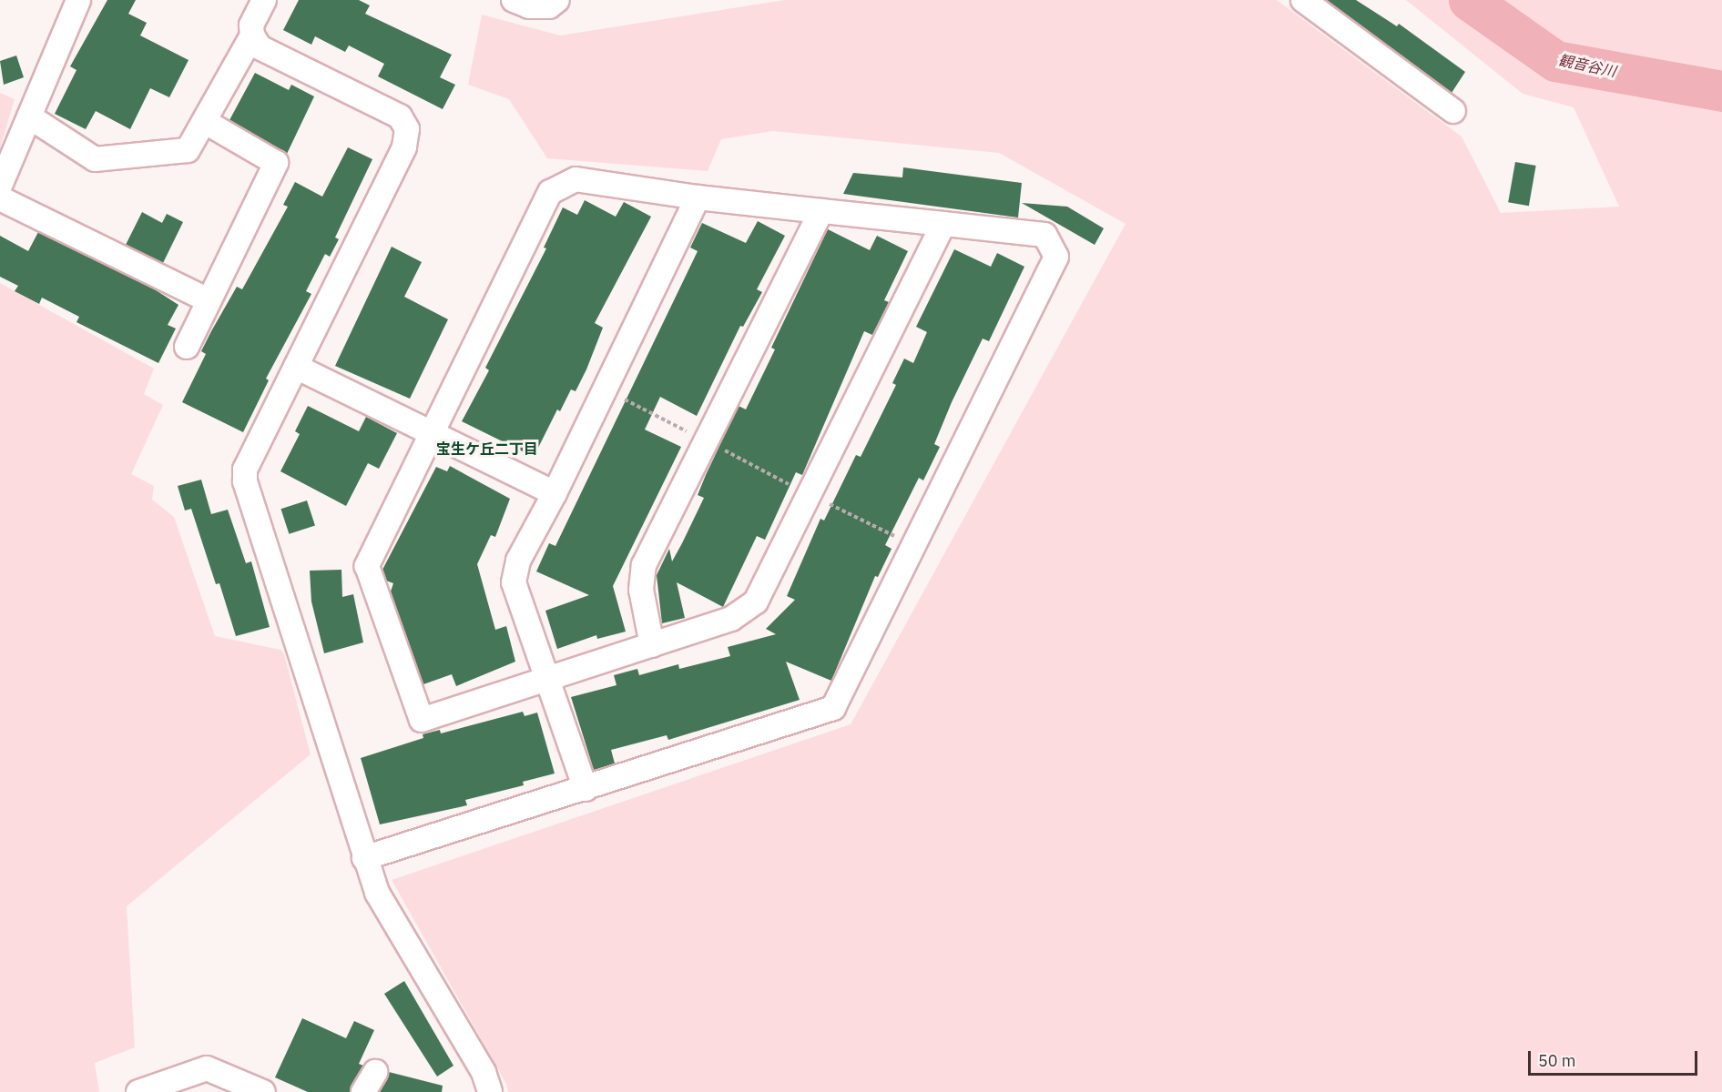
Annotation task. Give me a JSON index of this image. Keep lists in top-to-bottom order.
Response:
{
  "districts": ["宝生ケ丘二丁目"],
  "water": ["観音谷川"],
  "scale_bar": "50 m"
}
